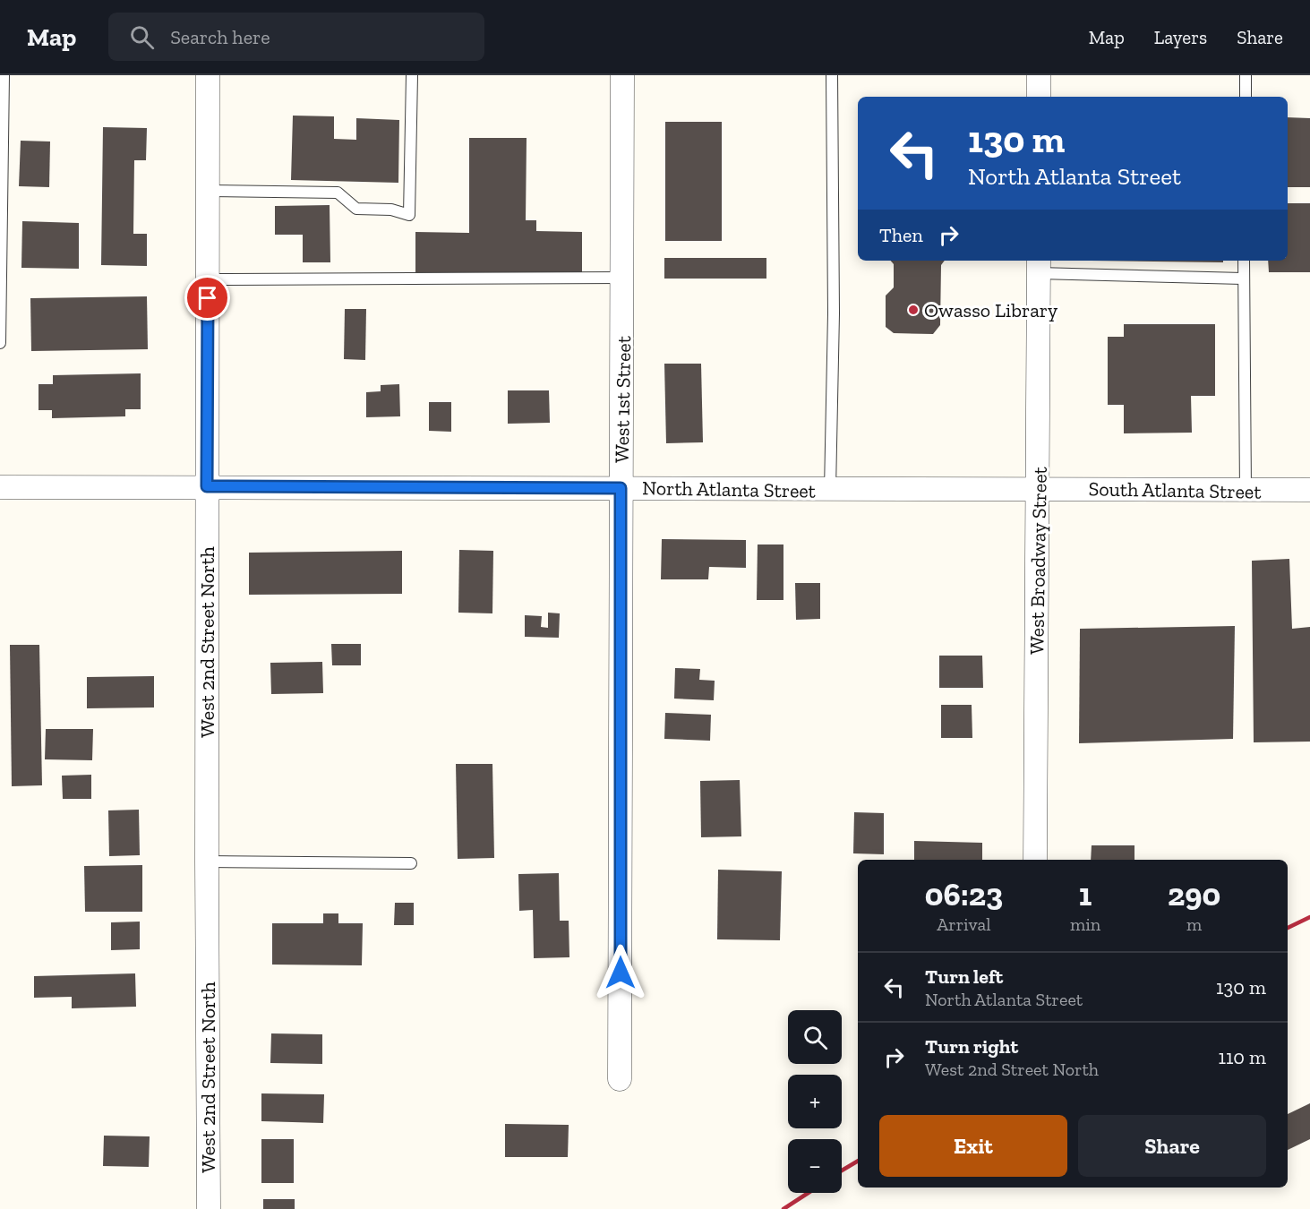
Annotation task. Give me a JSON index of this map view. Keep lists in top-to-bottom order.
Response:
{
  "streets": {
    "street": [
      "West 1st Street",
      "North Atlanta Street",
      "South Atlanta Street",
      "West Broadway Street",
      "West 2nd Street North"
    ]
  },
  "crossings": [
    ["West 1st Street", "North Atlanta Street"],
    ["North Atlanta Street", "South Atlanta Street"],
    ["North Atlanta Street", "West Broadway Street"],
    ["North Atlanta Street", "West 2nd Street North"],
    ["South Atlanta Street", "West Broadway Street"]
  ],
  "places": ["Owasso Library"],
  "page": {
    "header": "Map",
    "search": "Search here",
    "nav": ["Map", "Layers", "Share"],
    "turn": ["130 m", "North Atlanta Street"],
    "then": "Then",
    "eta": [
      "06:23",
      "Arrival",
      "1",
      "min",
      "290",
      "m"
    ],
    "list": [
      {
        "name": "Turn left",
        "note": "North Atlanta Street",
        "value": "130 m"
      },
      {
        "name": "Turn right",
        "note": "West 2nd Street North",
        "value": "110 m"
      }
    ],
    "map_buttons": ["+", "−"],
    "buttons": ["Exit", "Share"]
  }
}
